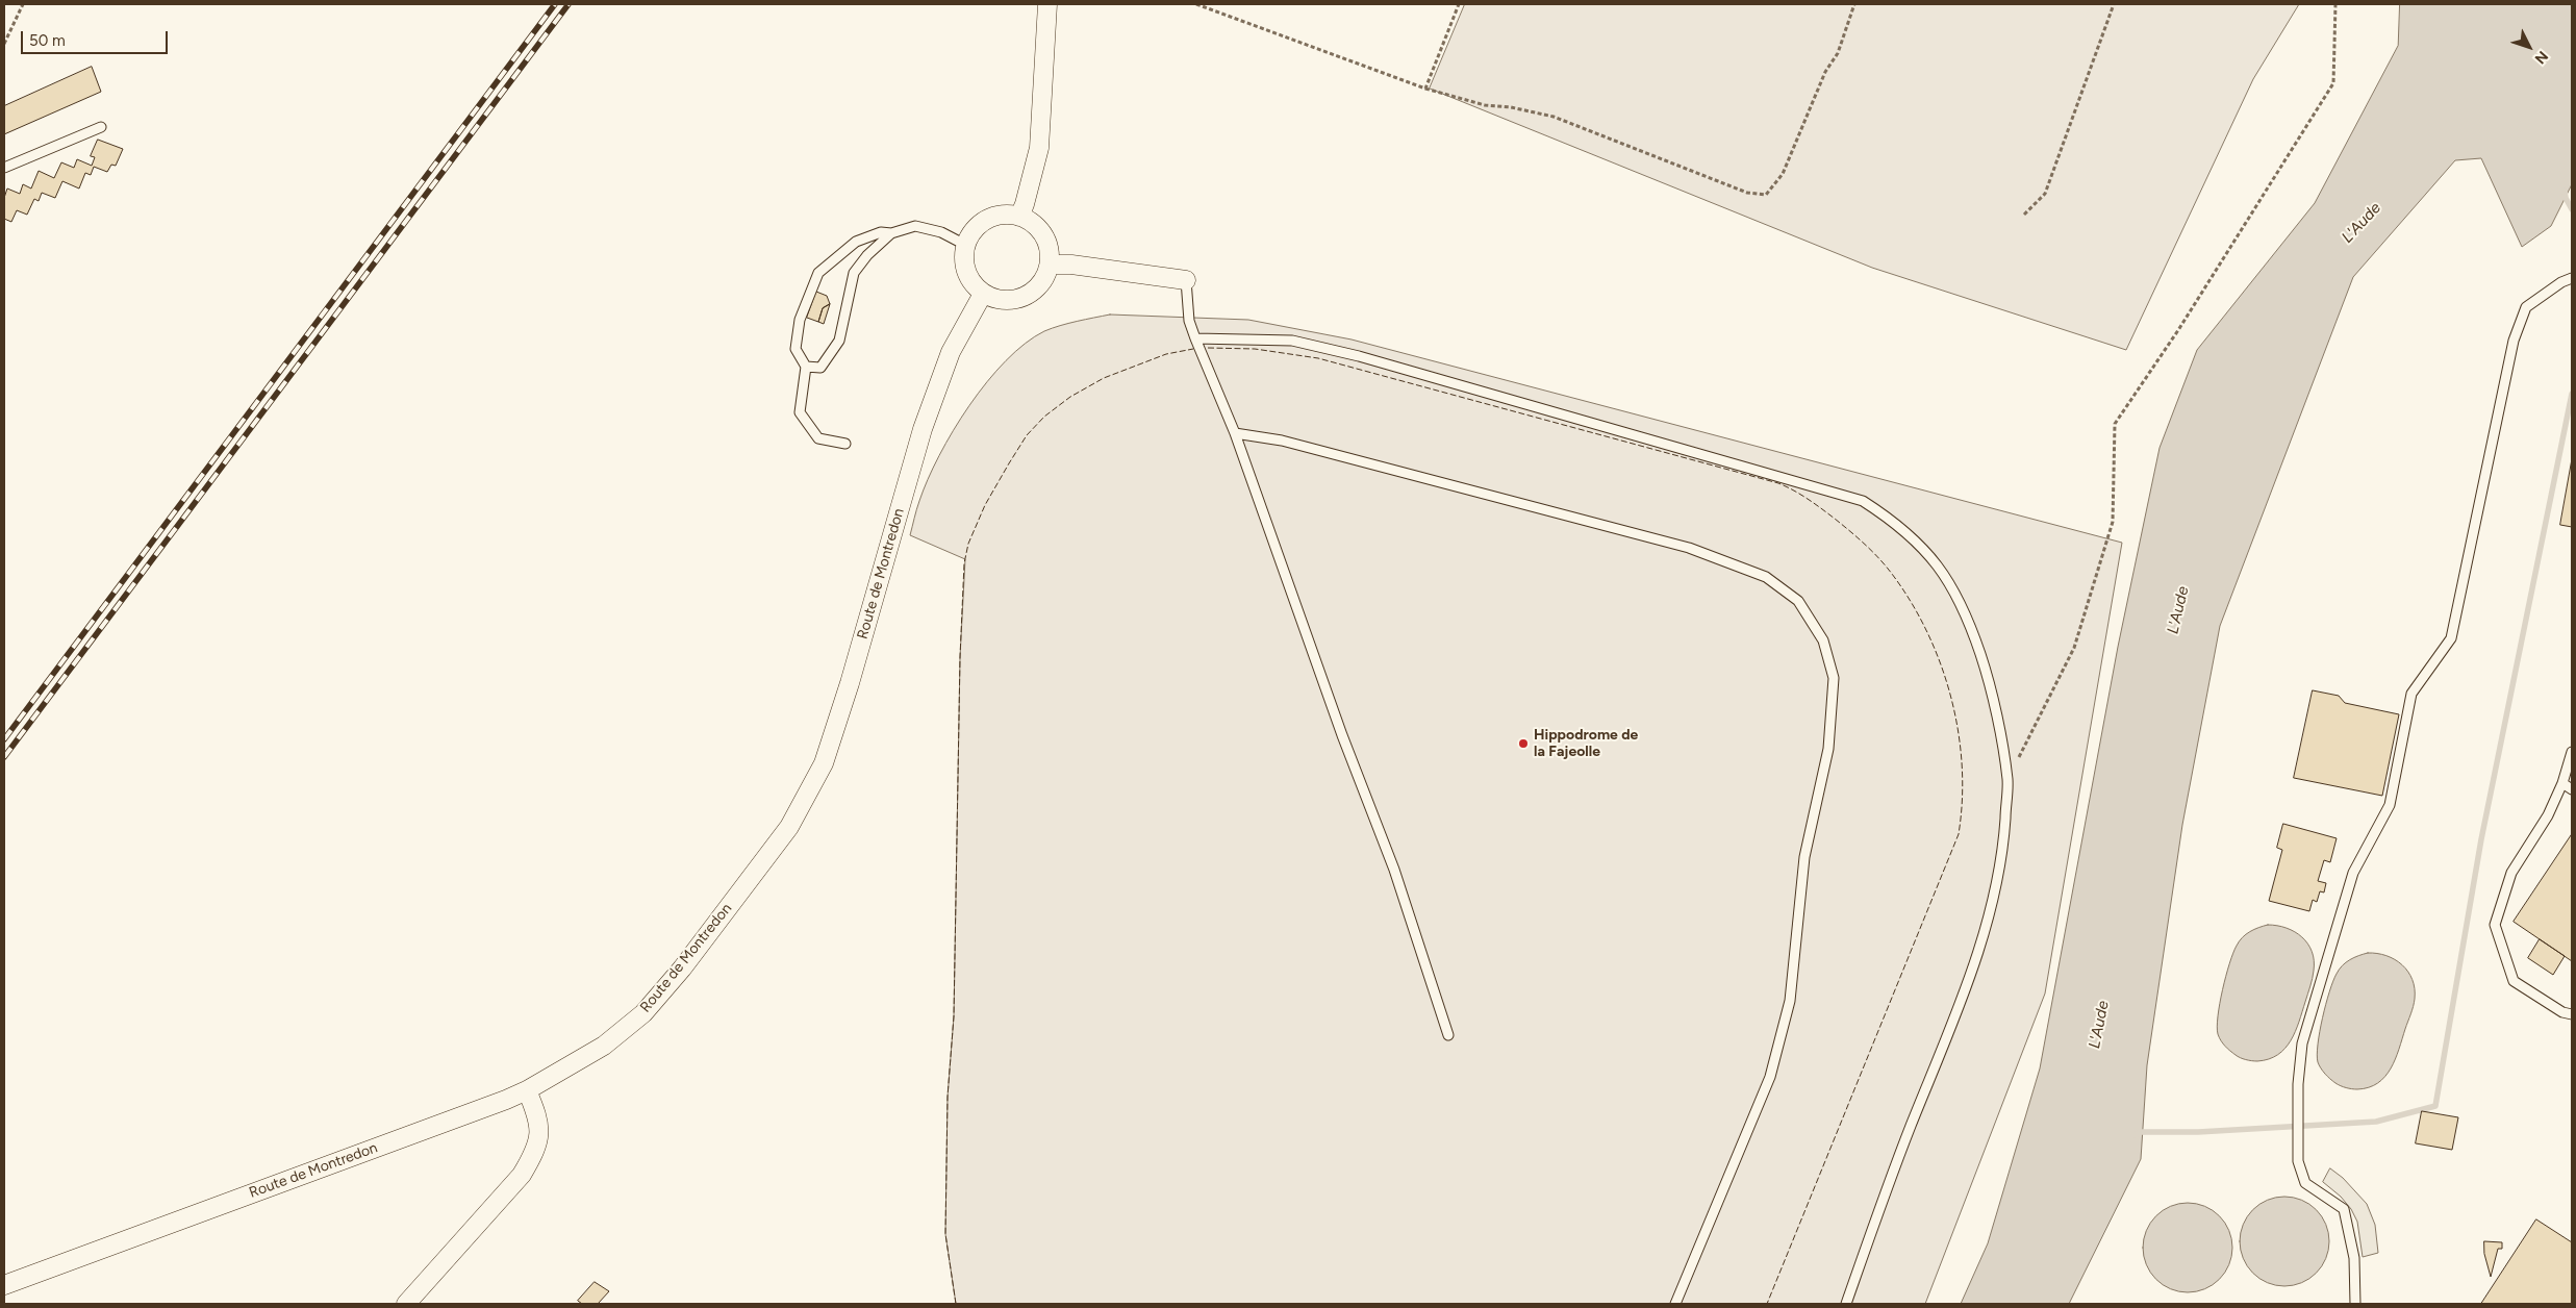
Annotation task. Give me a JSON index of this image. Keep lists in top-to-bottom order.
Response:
{
  "streets": {
    "street": ["Route de Montredon"]
  },
  "water": ["L'Aude"],
  "places": ["Hippodrome de la Fajeolle"],
  "scale_bar": "50 m",
  "north": "bottom right"
}
